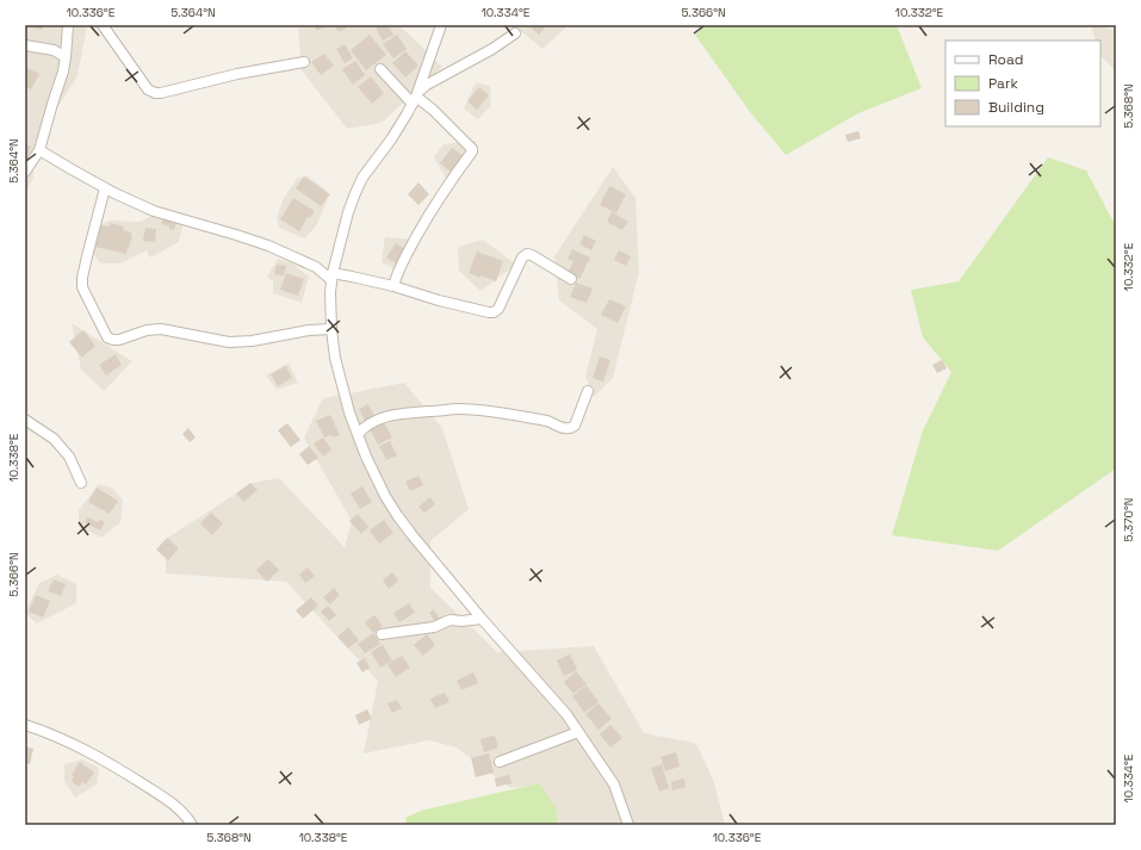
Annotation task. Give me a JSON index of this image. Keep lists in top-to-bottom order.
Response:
{
  "legend": ["Road", "Park", "Building"],
  "coordinates": [
    "10.336°E",
    "5.364°N",
    "10.334°E",
    "5.366°N",
    "10.332°E",
    "5.368°N",
    "10.338°E",
    "5.370°N"
  ]
}
